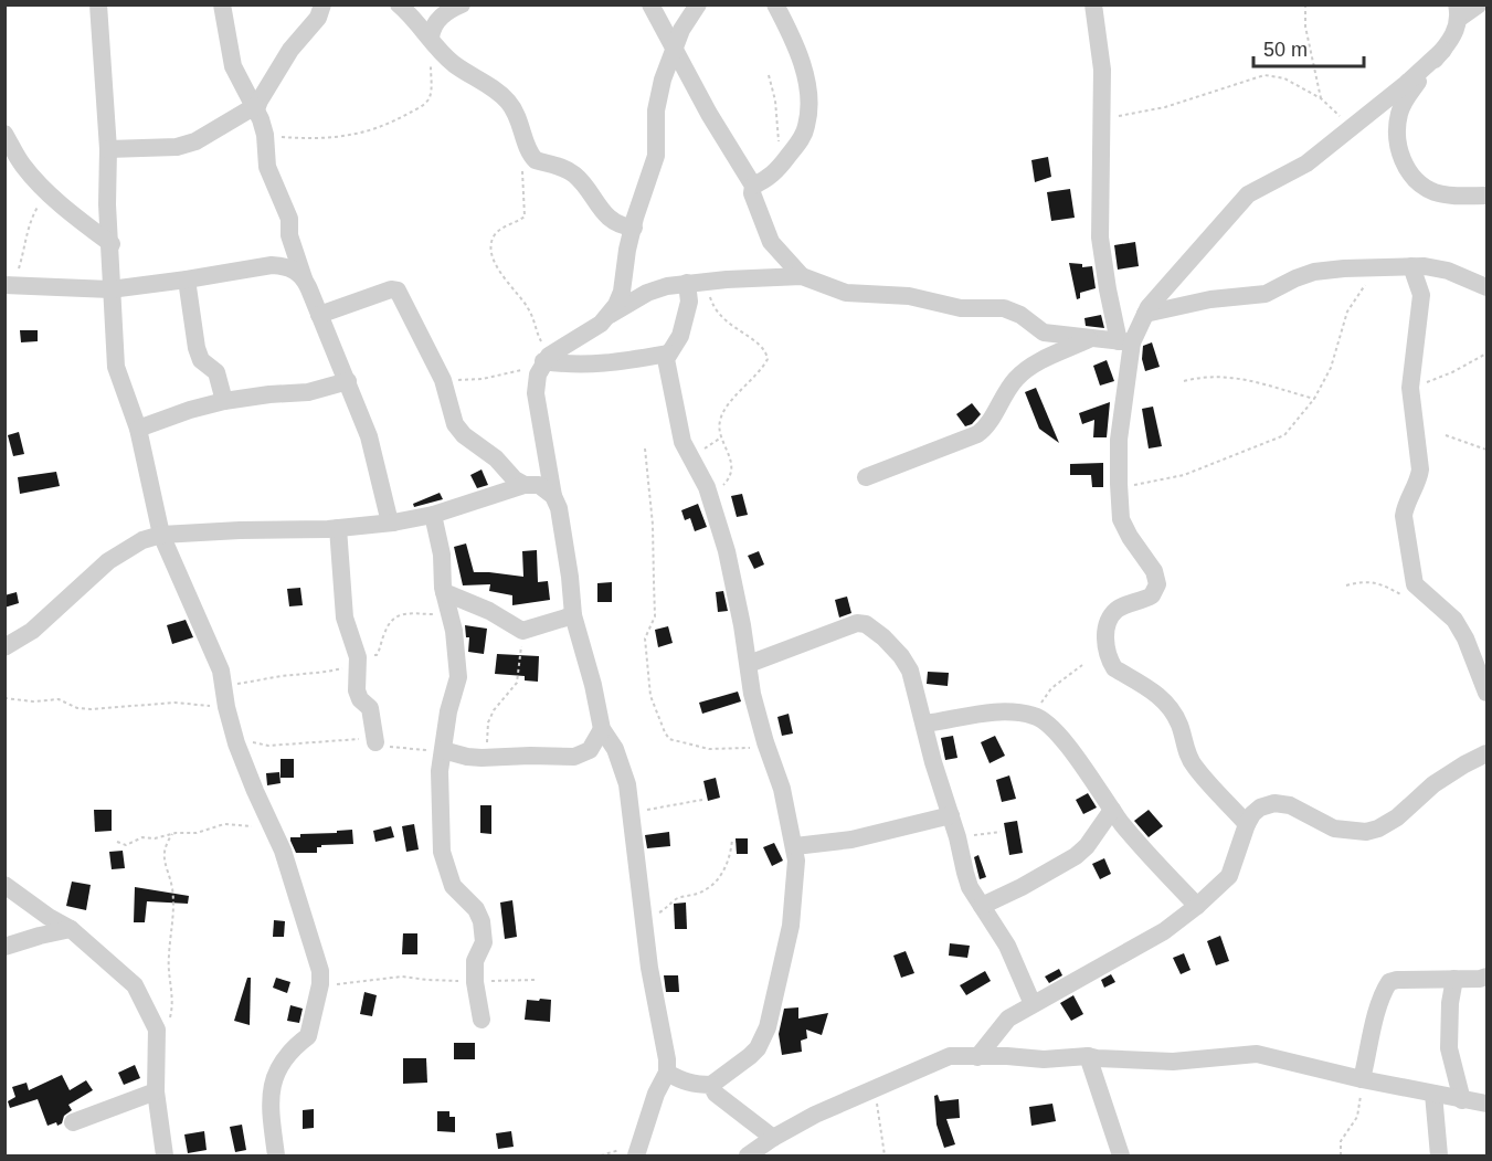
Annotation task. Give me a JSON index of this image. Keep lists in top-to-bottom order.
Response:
{
  "scale_bar": "50 m"
}
